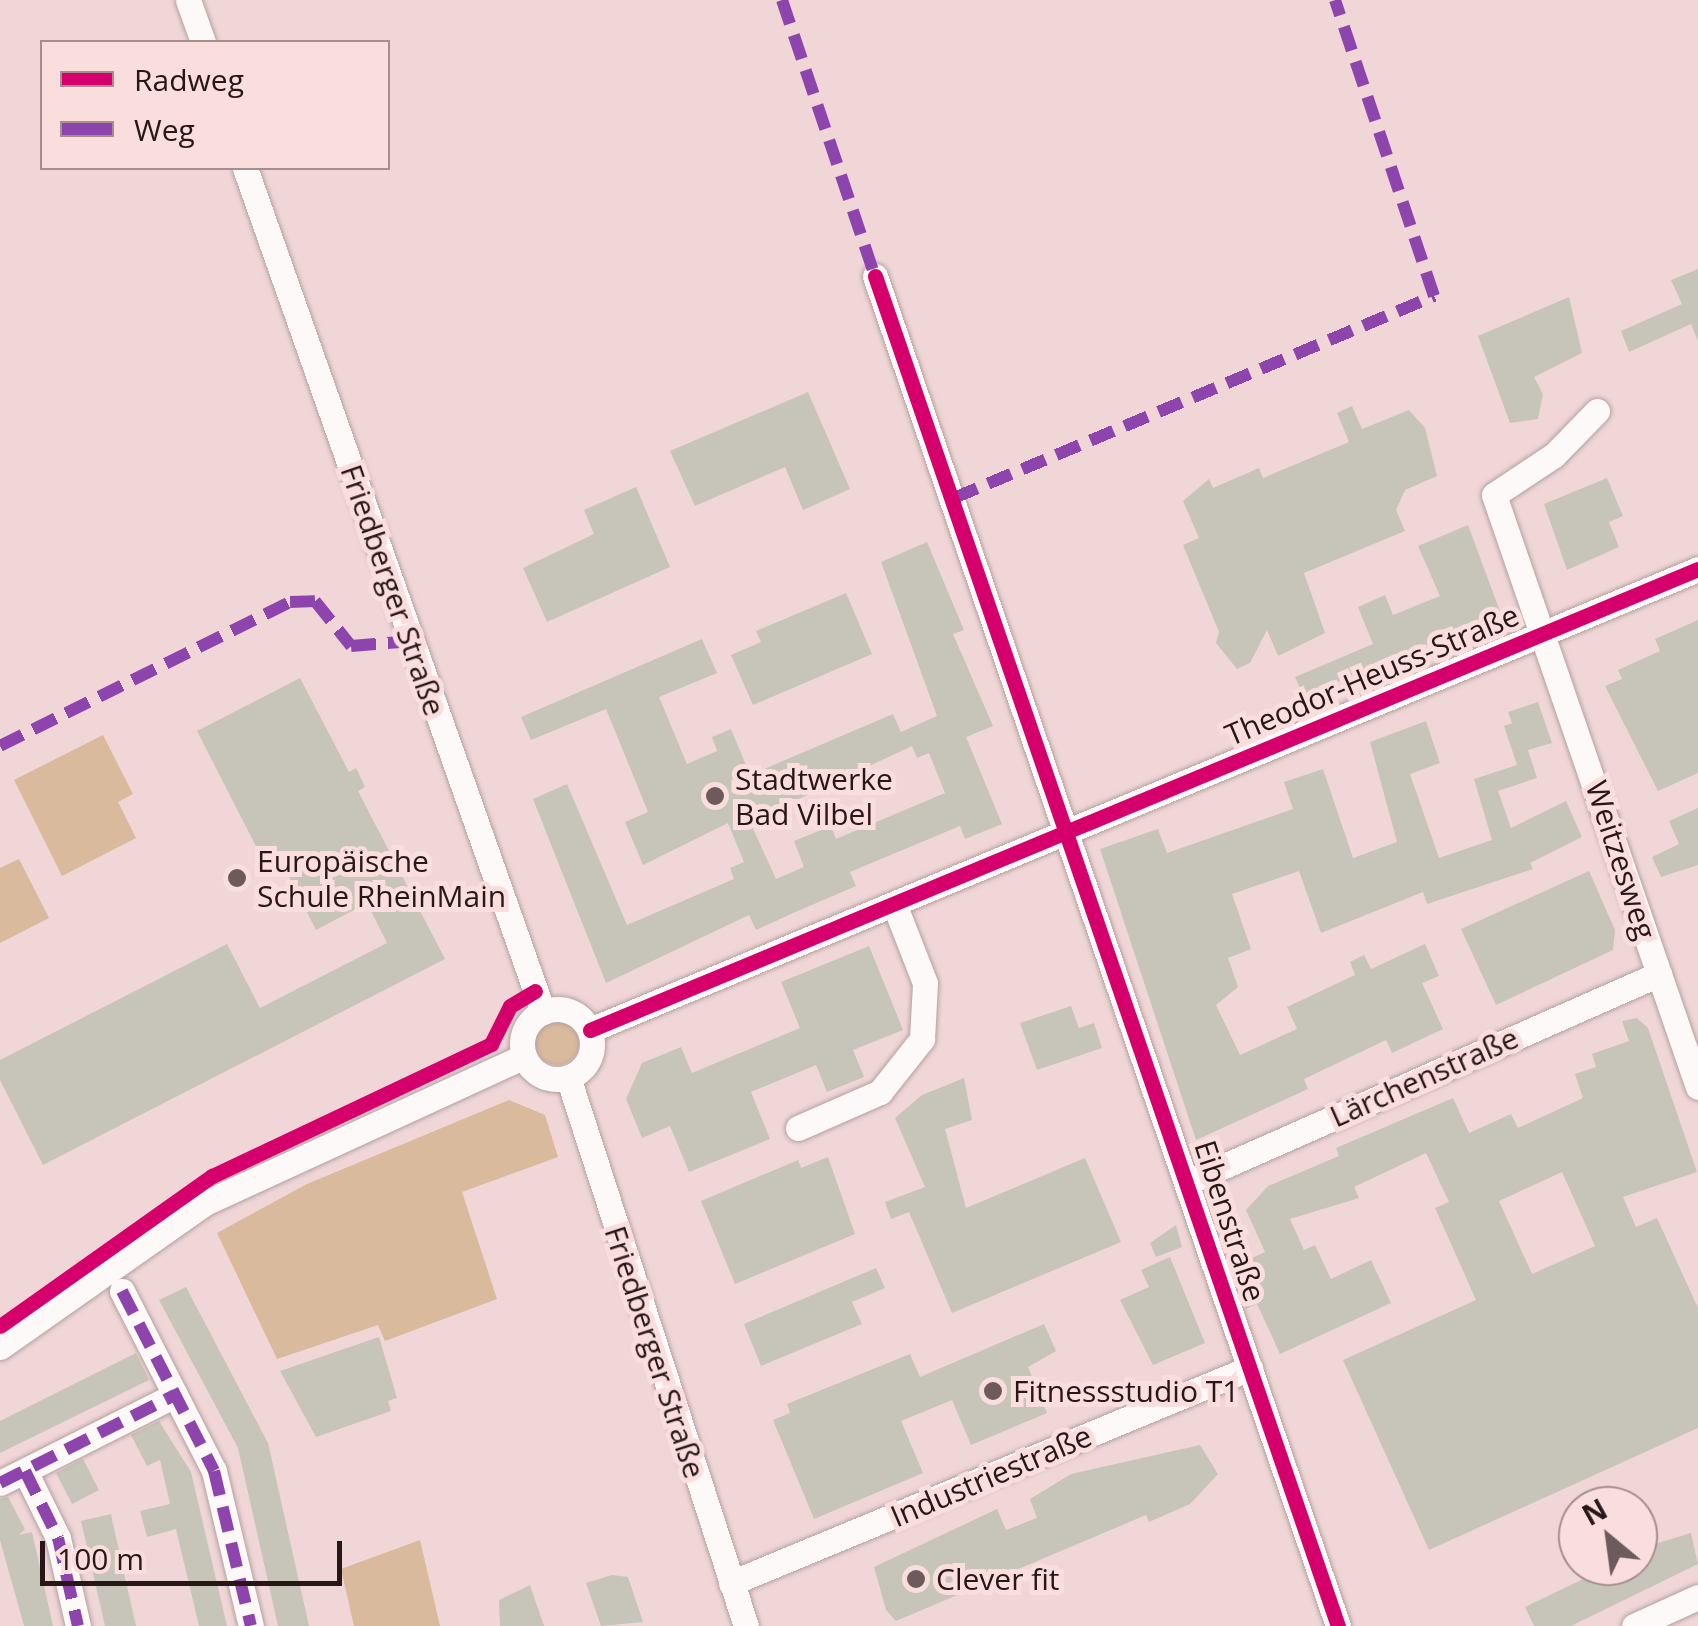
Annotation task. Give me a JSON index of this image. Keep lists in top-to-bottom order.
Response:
{
  "streets": {
    "street": [
      "Friedberger Straße",
      "Theodor-Heuss-Straße",
      "Weitzesweg",
      "Lärchenstraße",
      "Eibenstraße",
      "Industriestraße"
    ]
  },
  "crossings": [
    ["Friedberger Straße", "Theodor-Heuss-Straße"],
    ["Friedberger Straße", "Industriestraße"],
    ["Theodor-Heuss-Straße", "Weitzesweg"],
    ["Theodor-Heuss-Straße", "Eibenstraße"],
    ["Weitzesweg", "Lärchenstraße"],
    ["Lärchenstraße", "Eibenstraße"],
    ["Eibenstraße", "Industriestraße"]
  ],
  "places": [
    "Stadtwerke Bad Vilbel",
    "Europäische Schule RheinMain",
    "Fitnessstudio T1",
    "Clever fit"
  ],
  "legend": ["Radweg", "Weg"],
  "scale_bar": "100 m",
  "north": "top left"
}
